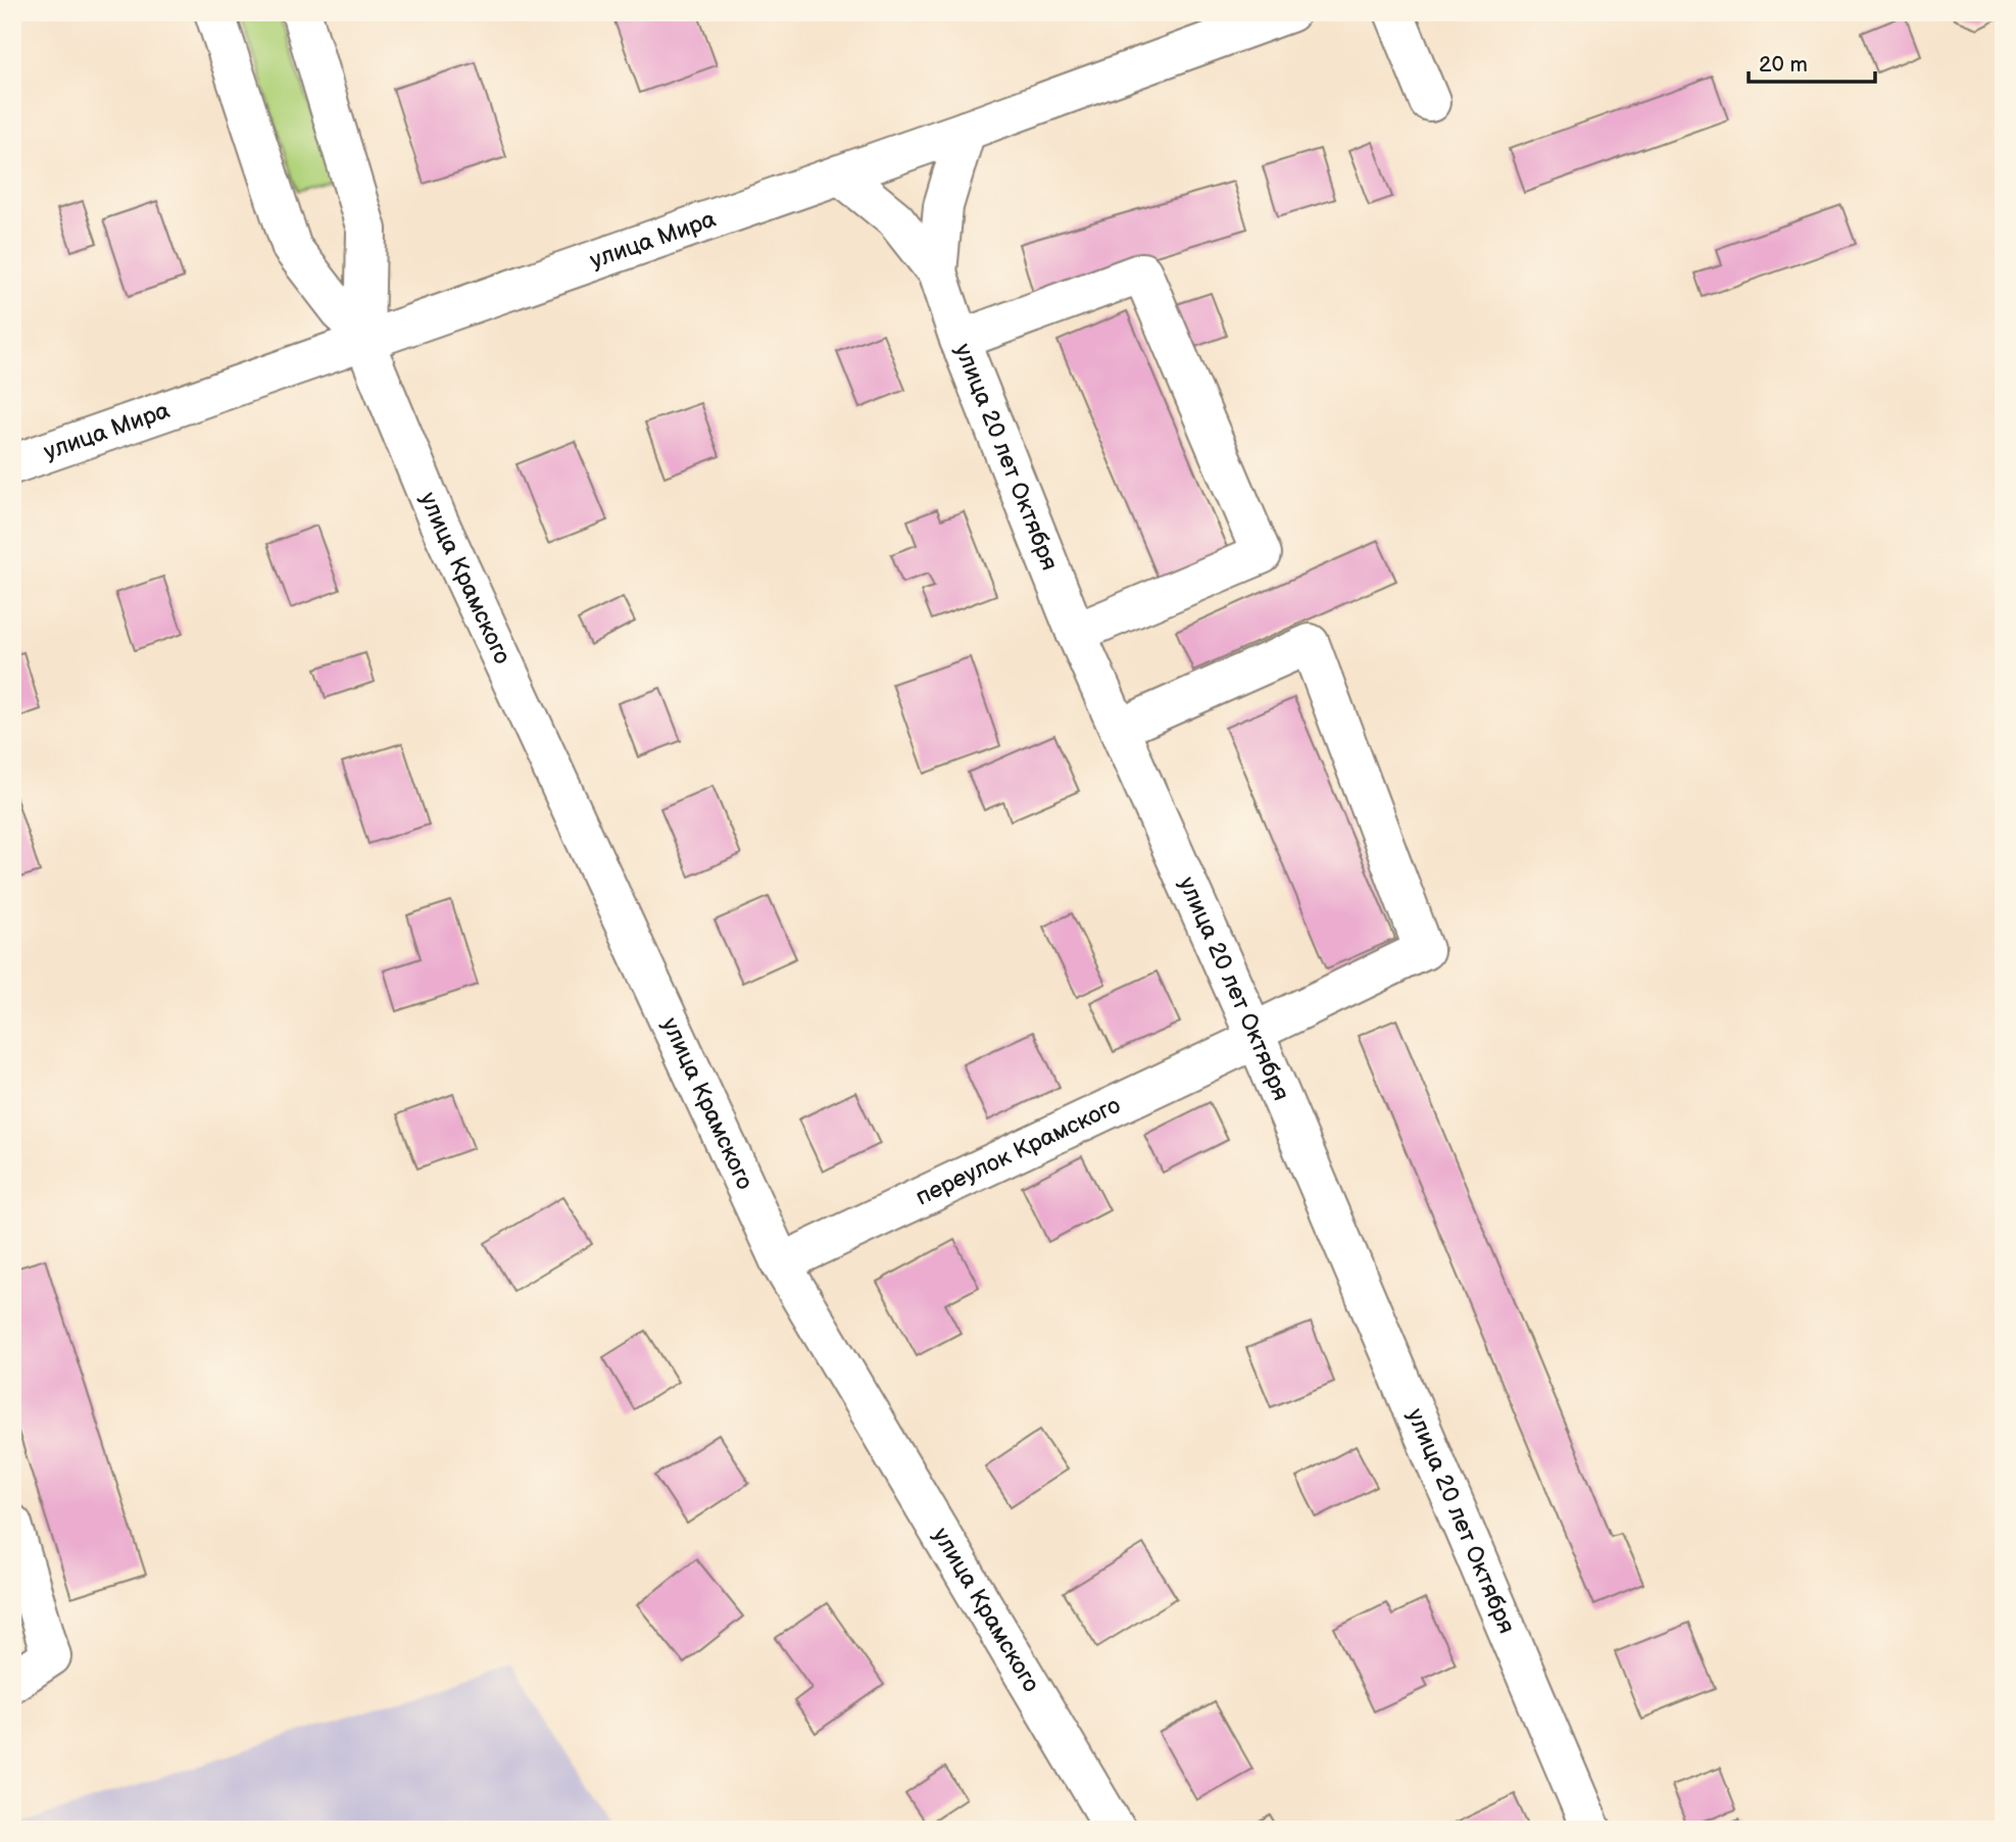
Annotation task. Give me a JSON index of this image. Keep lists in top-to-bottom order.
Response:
{
  "streets": {
    "street": [
      "улица Мира",
      "улица 20 лет Октября",
      "улица Крамского",
      "переулок Крамского"
    ]
  },
  "crossings": [
    ["улица Мира", "улица 20 лет Октября"],
    ["улица Мира", "улица Крамского"],
    ["улица 20 лет Октября", "переулок Крамского"],
    ["улица Крамского", "переулок Крамского"]
  ],
  "scale_bar": "20 m"
}
